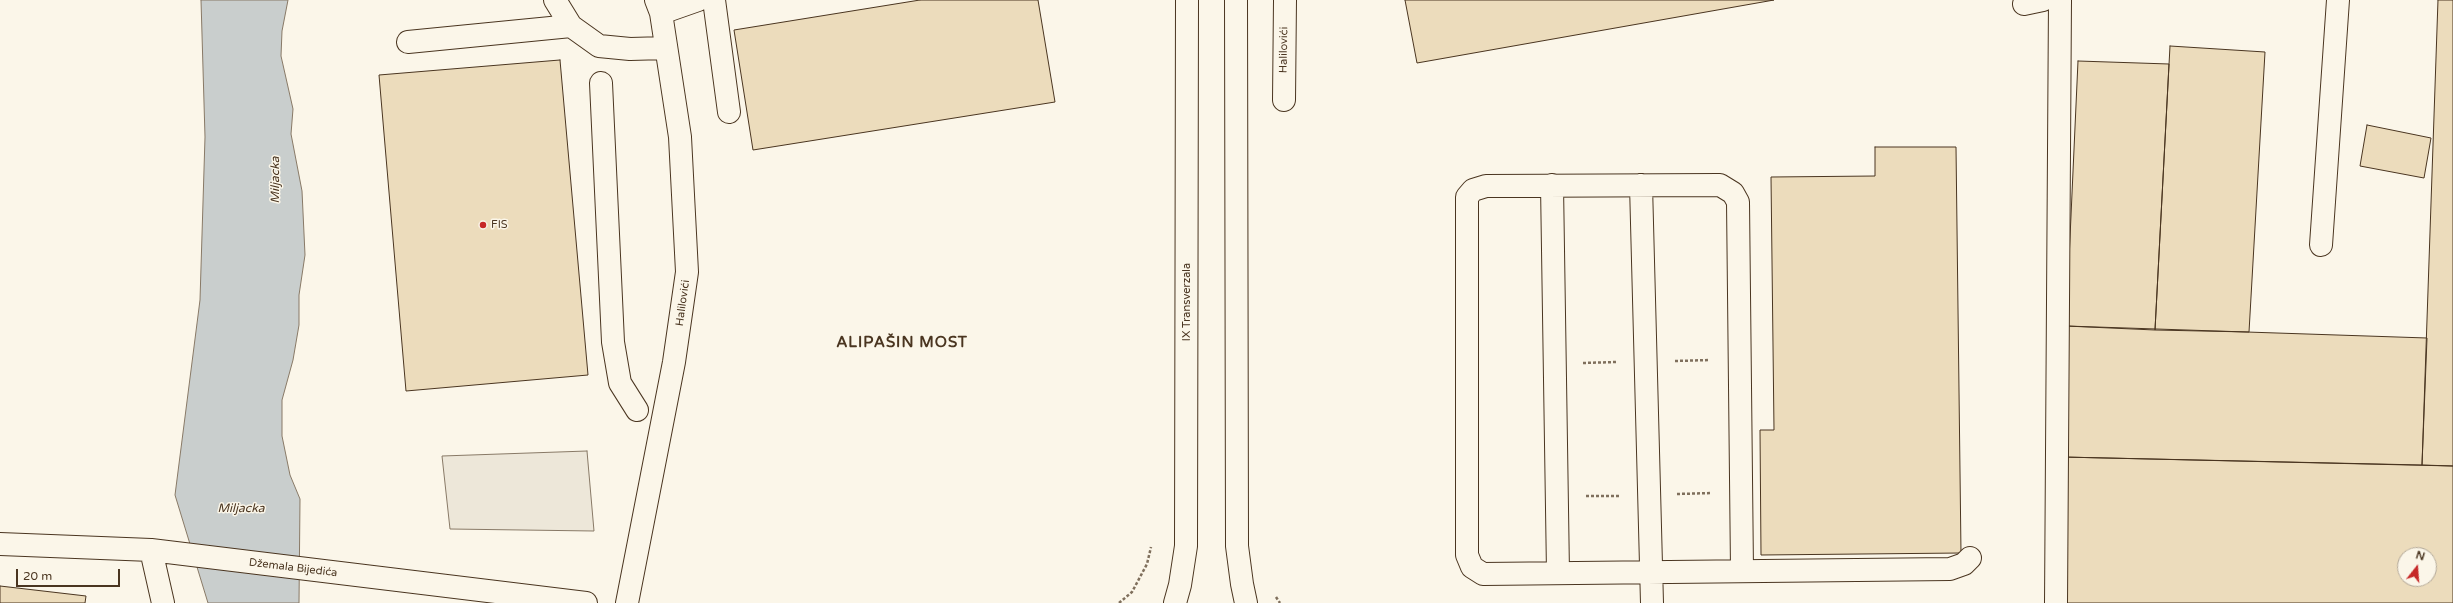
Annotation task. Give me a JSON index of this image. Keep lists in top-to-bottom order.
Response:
{
  "streets": {
    "main road": ["Halilovići", "IX Transverzala", "Džemala Bijedića"]
  },
  "districts": ["ALIPAŠIN MOST"],
  "water": ["Miljacka"],
  "places": ["FIS"],
  "scale_bar": "20 m",
  "north": "top"
}
